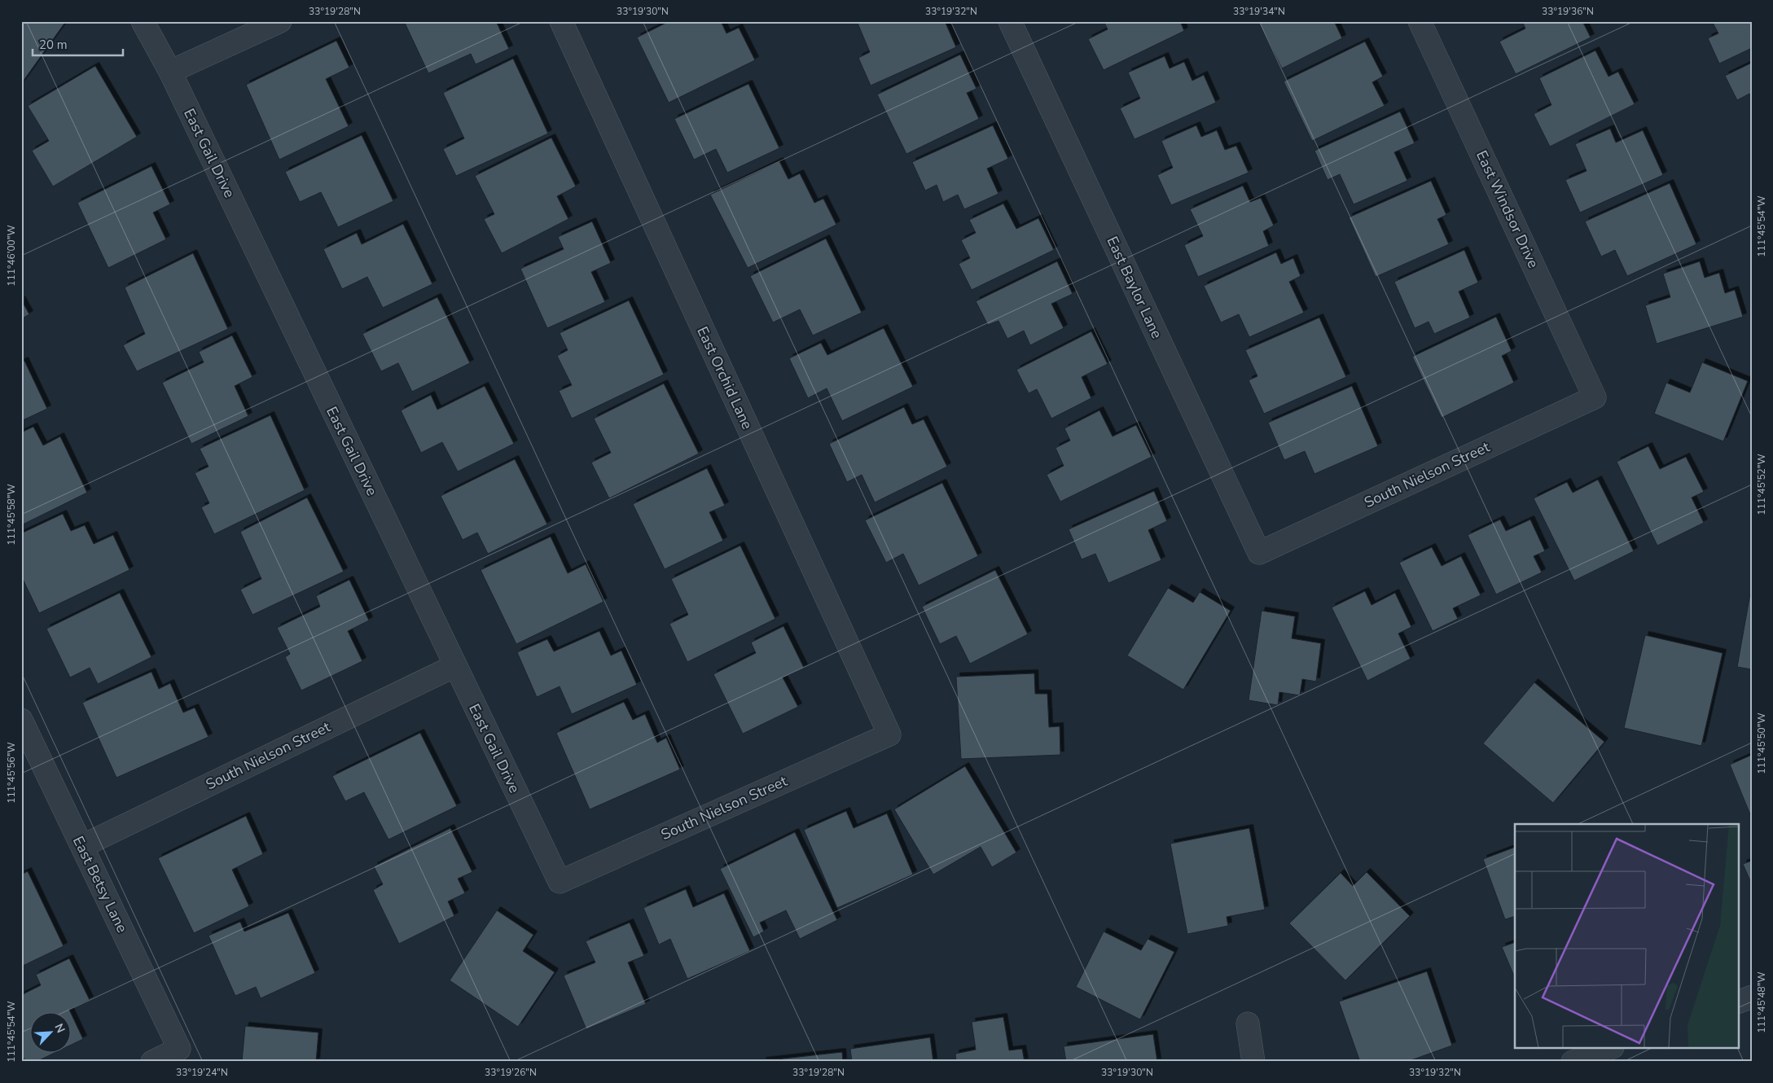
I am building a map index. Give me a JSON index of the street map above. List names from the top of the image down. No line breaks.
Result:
{"streets":{"street":["East Gail Drive","East Windsor Drive","East Baylor Lane","East Orchid Lane","South Nielson Street","East Betsy Lane"]},"crossings":[["East Gail Drive","South Nielson Street"],["East Windsor Drive","South Nielson Street"],["East Baylor Lane","South Nielson Street"],["East Orchid Lane","South Nielson Street"],["South Nielson Street","East Betsy Lane"]],"scale_bar":"20 m","north":"top right","coordinates":["33°19'28\"N","33°19'30\"N","33°19'32\"N","33°19'34\"N","33°19'36\"N","111°45'54\"W","111°46'00\"W","111°45'52\"W","111°45'58\"W","111°45'50\"W","111°45'56\"W","111°45'48\"W","33°19'24\"N","33°19'26\"N"]}
